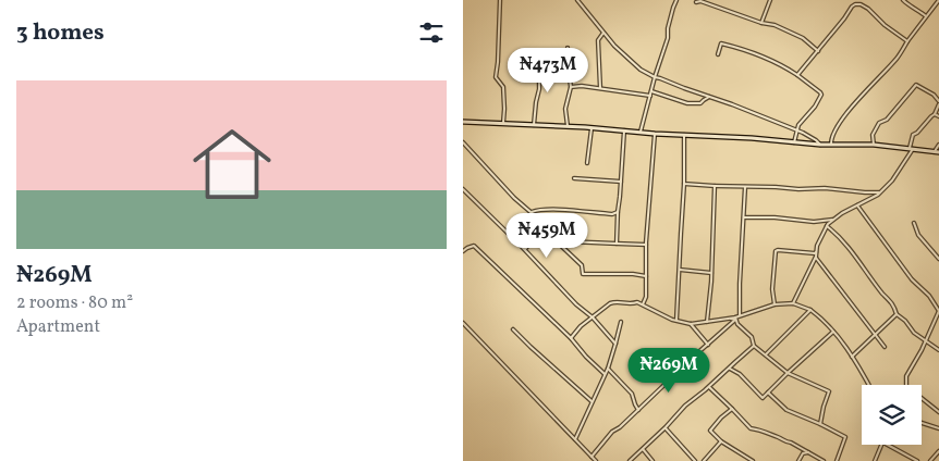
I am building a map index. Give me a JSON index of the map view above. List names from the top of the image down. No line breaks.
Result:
{"page":{"heading":"3 homes","price":["₦473M","₦459M","₦269M"],"list":[{"name":"₦269M","note":"2 rooms · 80 m² · Apartment"}]}}
